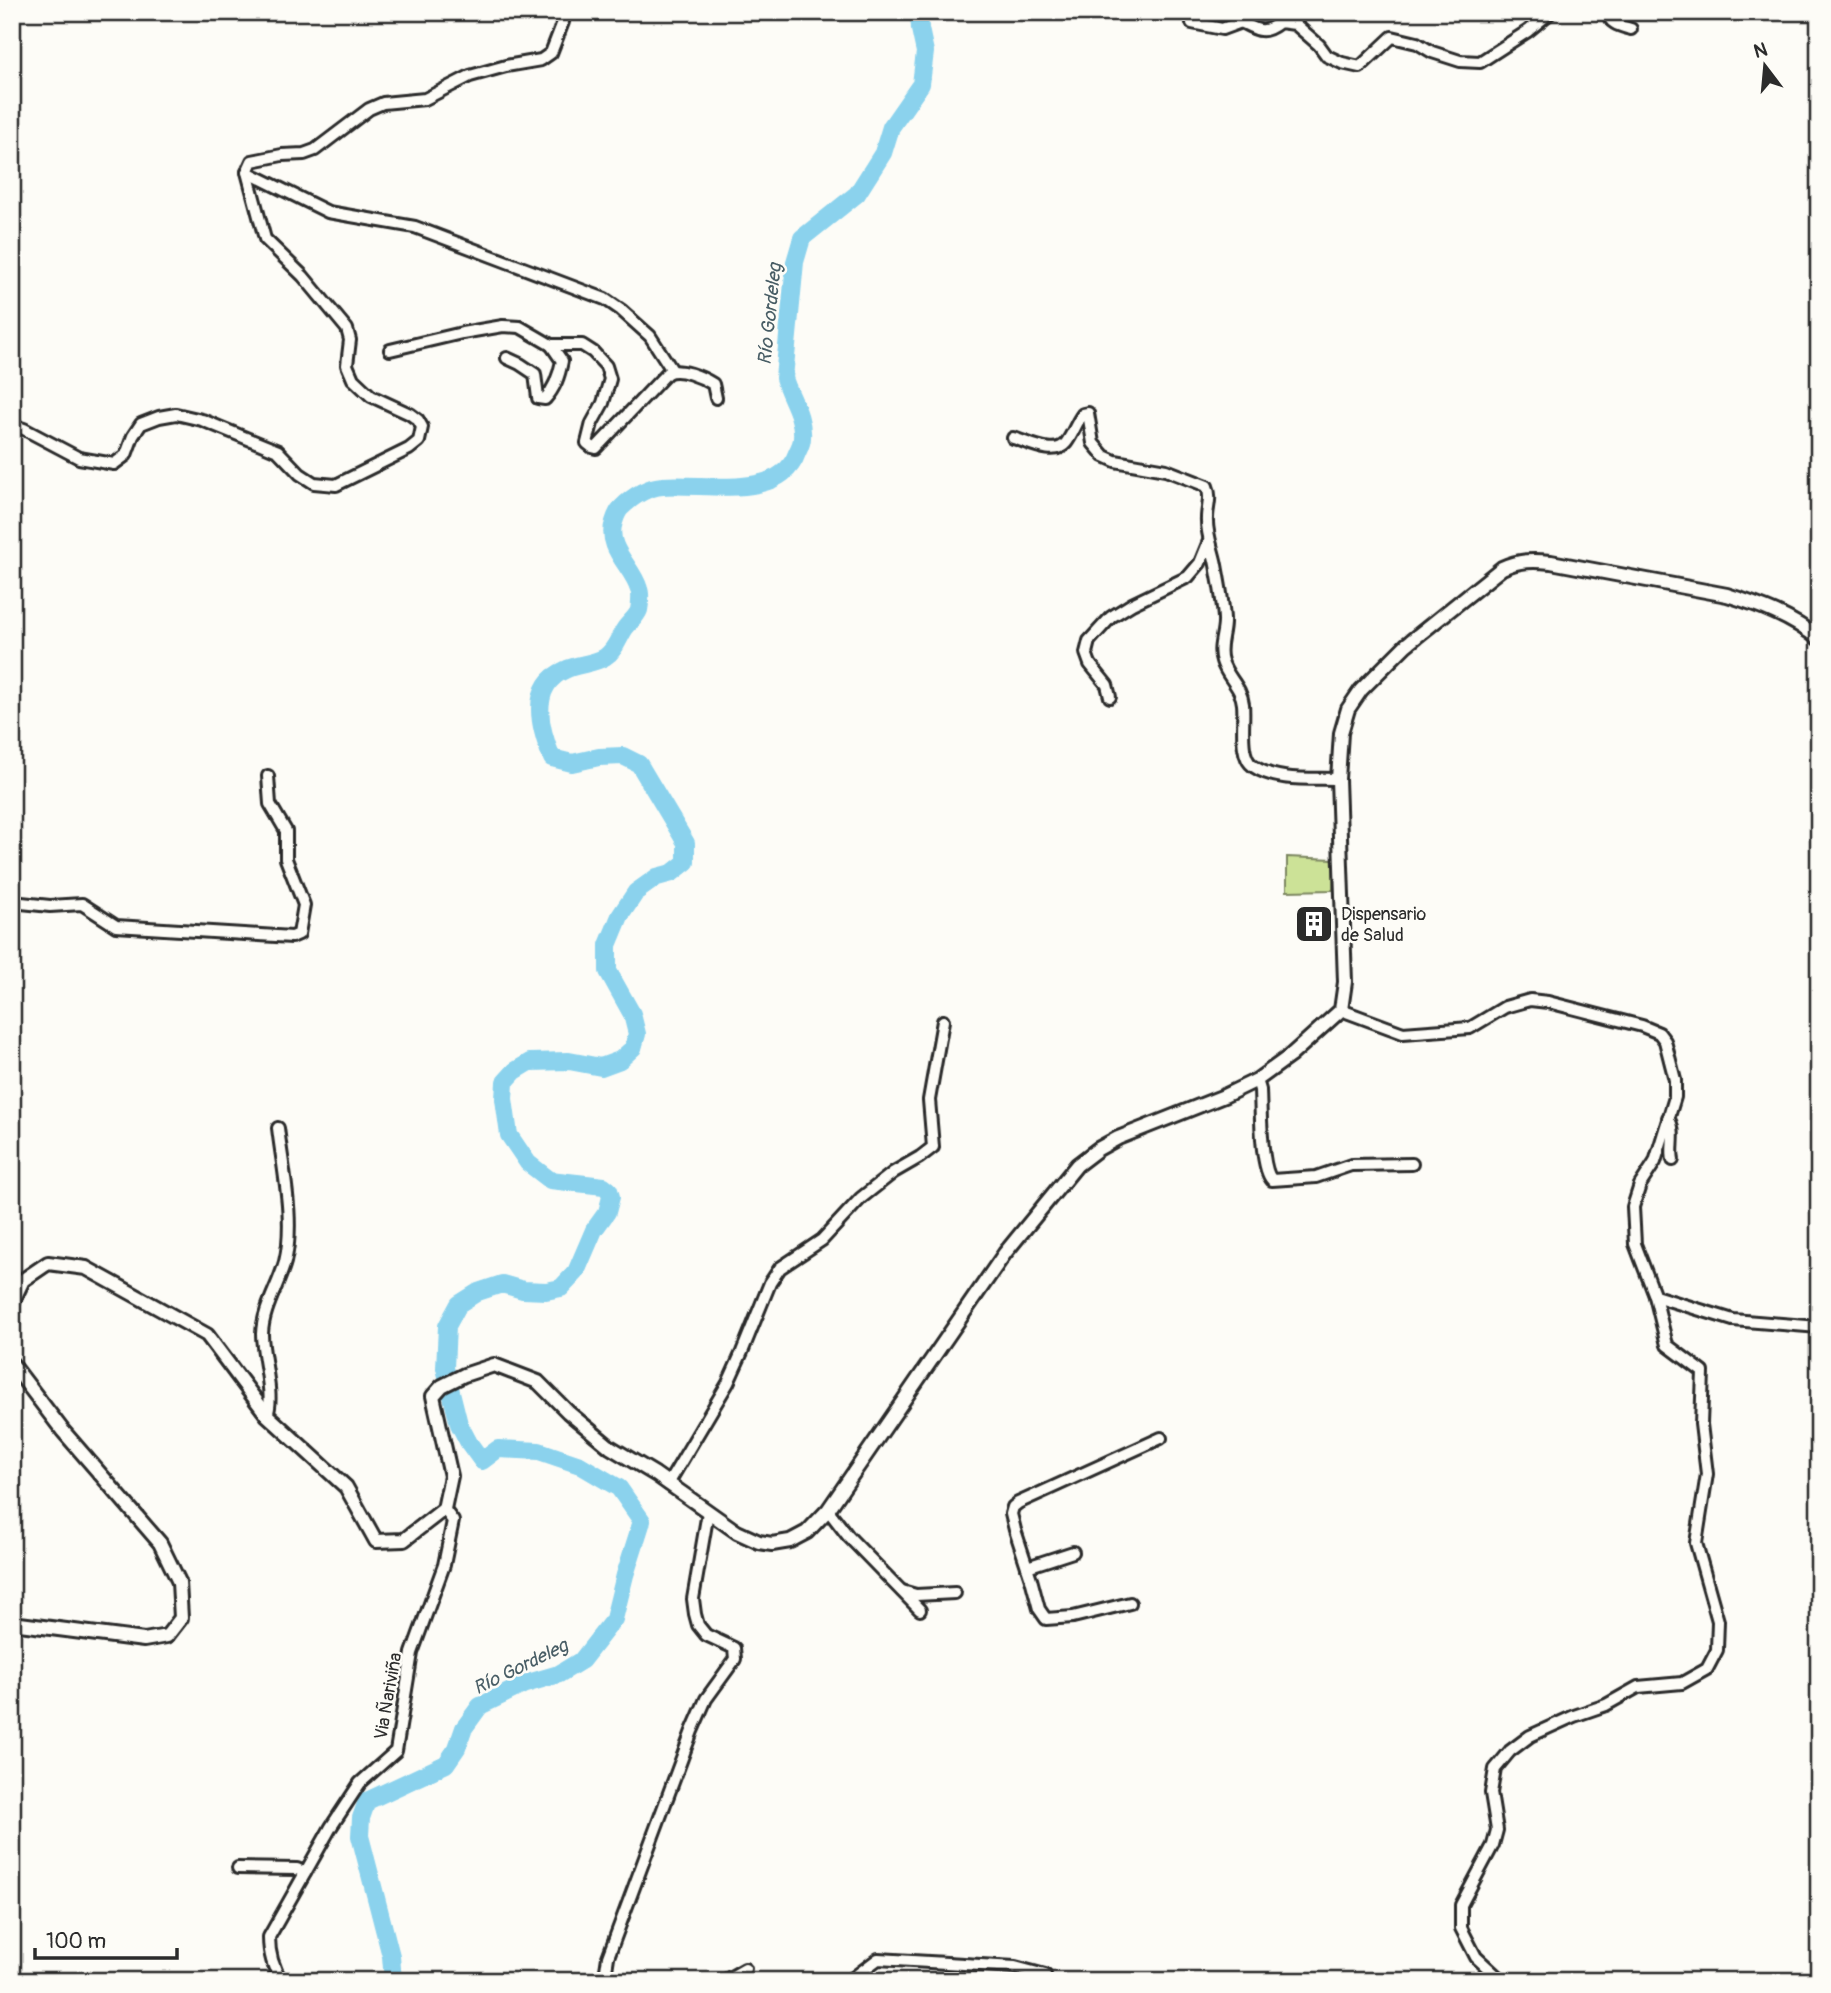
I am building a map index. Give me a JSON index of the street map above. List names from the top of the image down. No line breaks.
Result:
{"streets":{"street":["Via Ñariviña"]},"water":["Río Gordeleg"],"places":{"building":["Dispensario de Salud"]},"scale_bar":"100 m","north":"top"}
